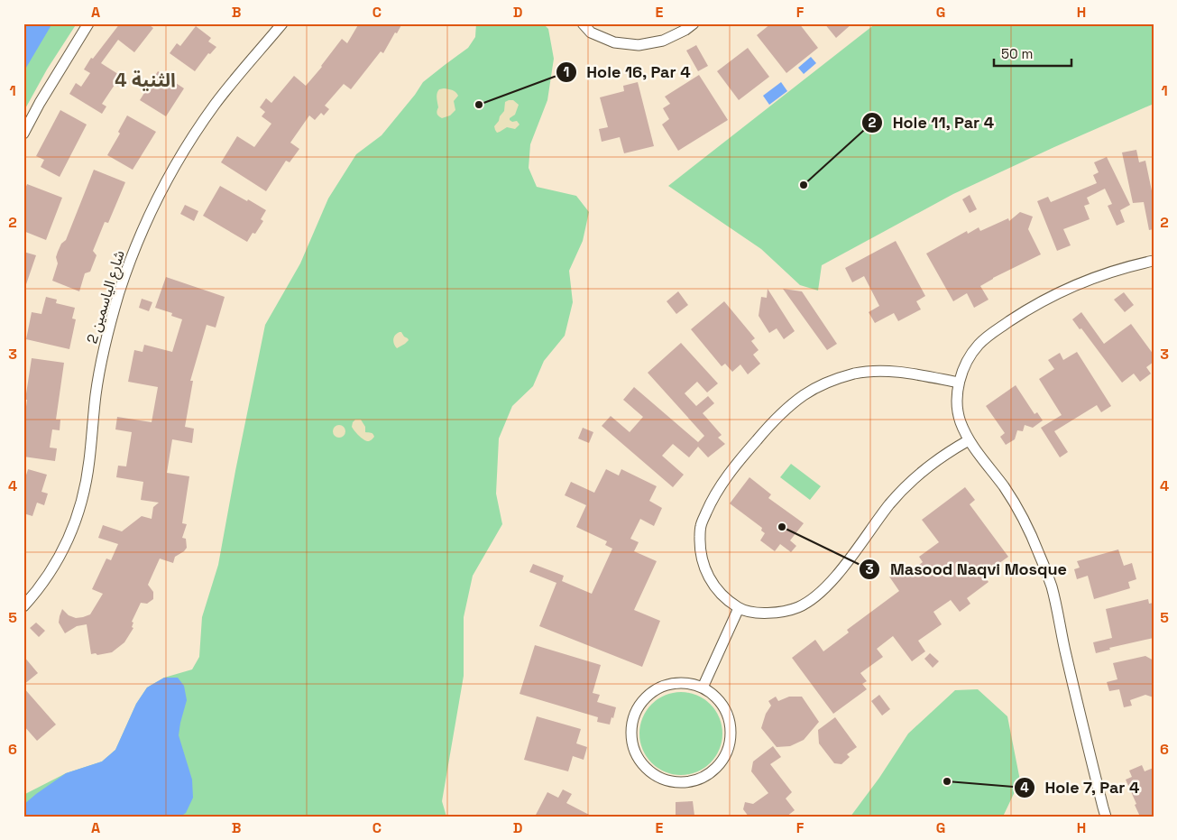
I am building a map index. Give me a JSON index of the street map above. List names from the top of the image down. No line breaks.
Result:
{"streets":{"street":["شارع الياسمين 2"]},"districts":["الثنية 4"],"places":["Hole 16, Par 4","Hole 11, Par 4","Masood Naqvi Mosque","Hole 7, Par 4"],"scale_bar":"50 m","grid":{"columns":["A","B","C","D","E","F","G","H"],"rows":["1","2","3","4","5","6"]}}
